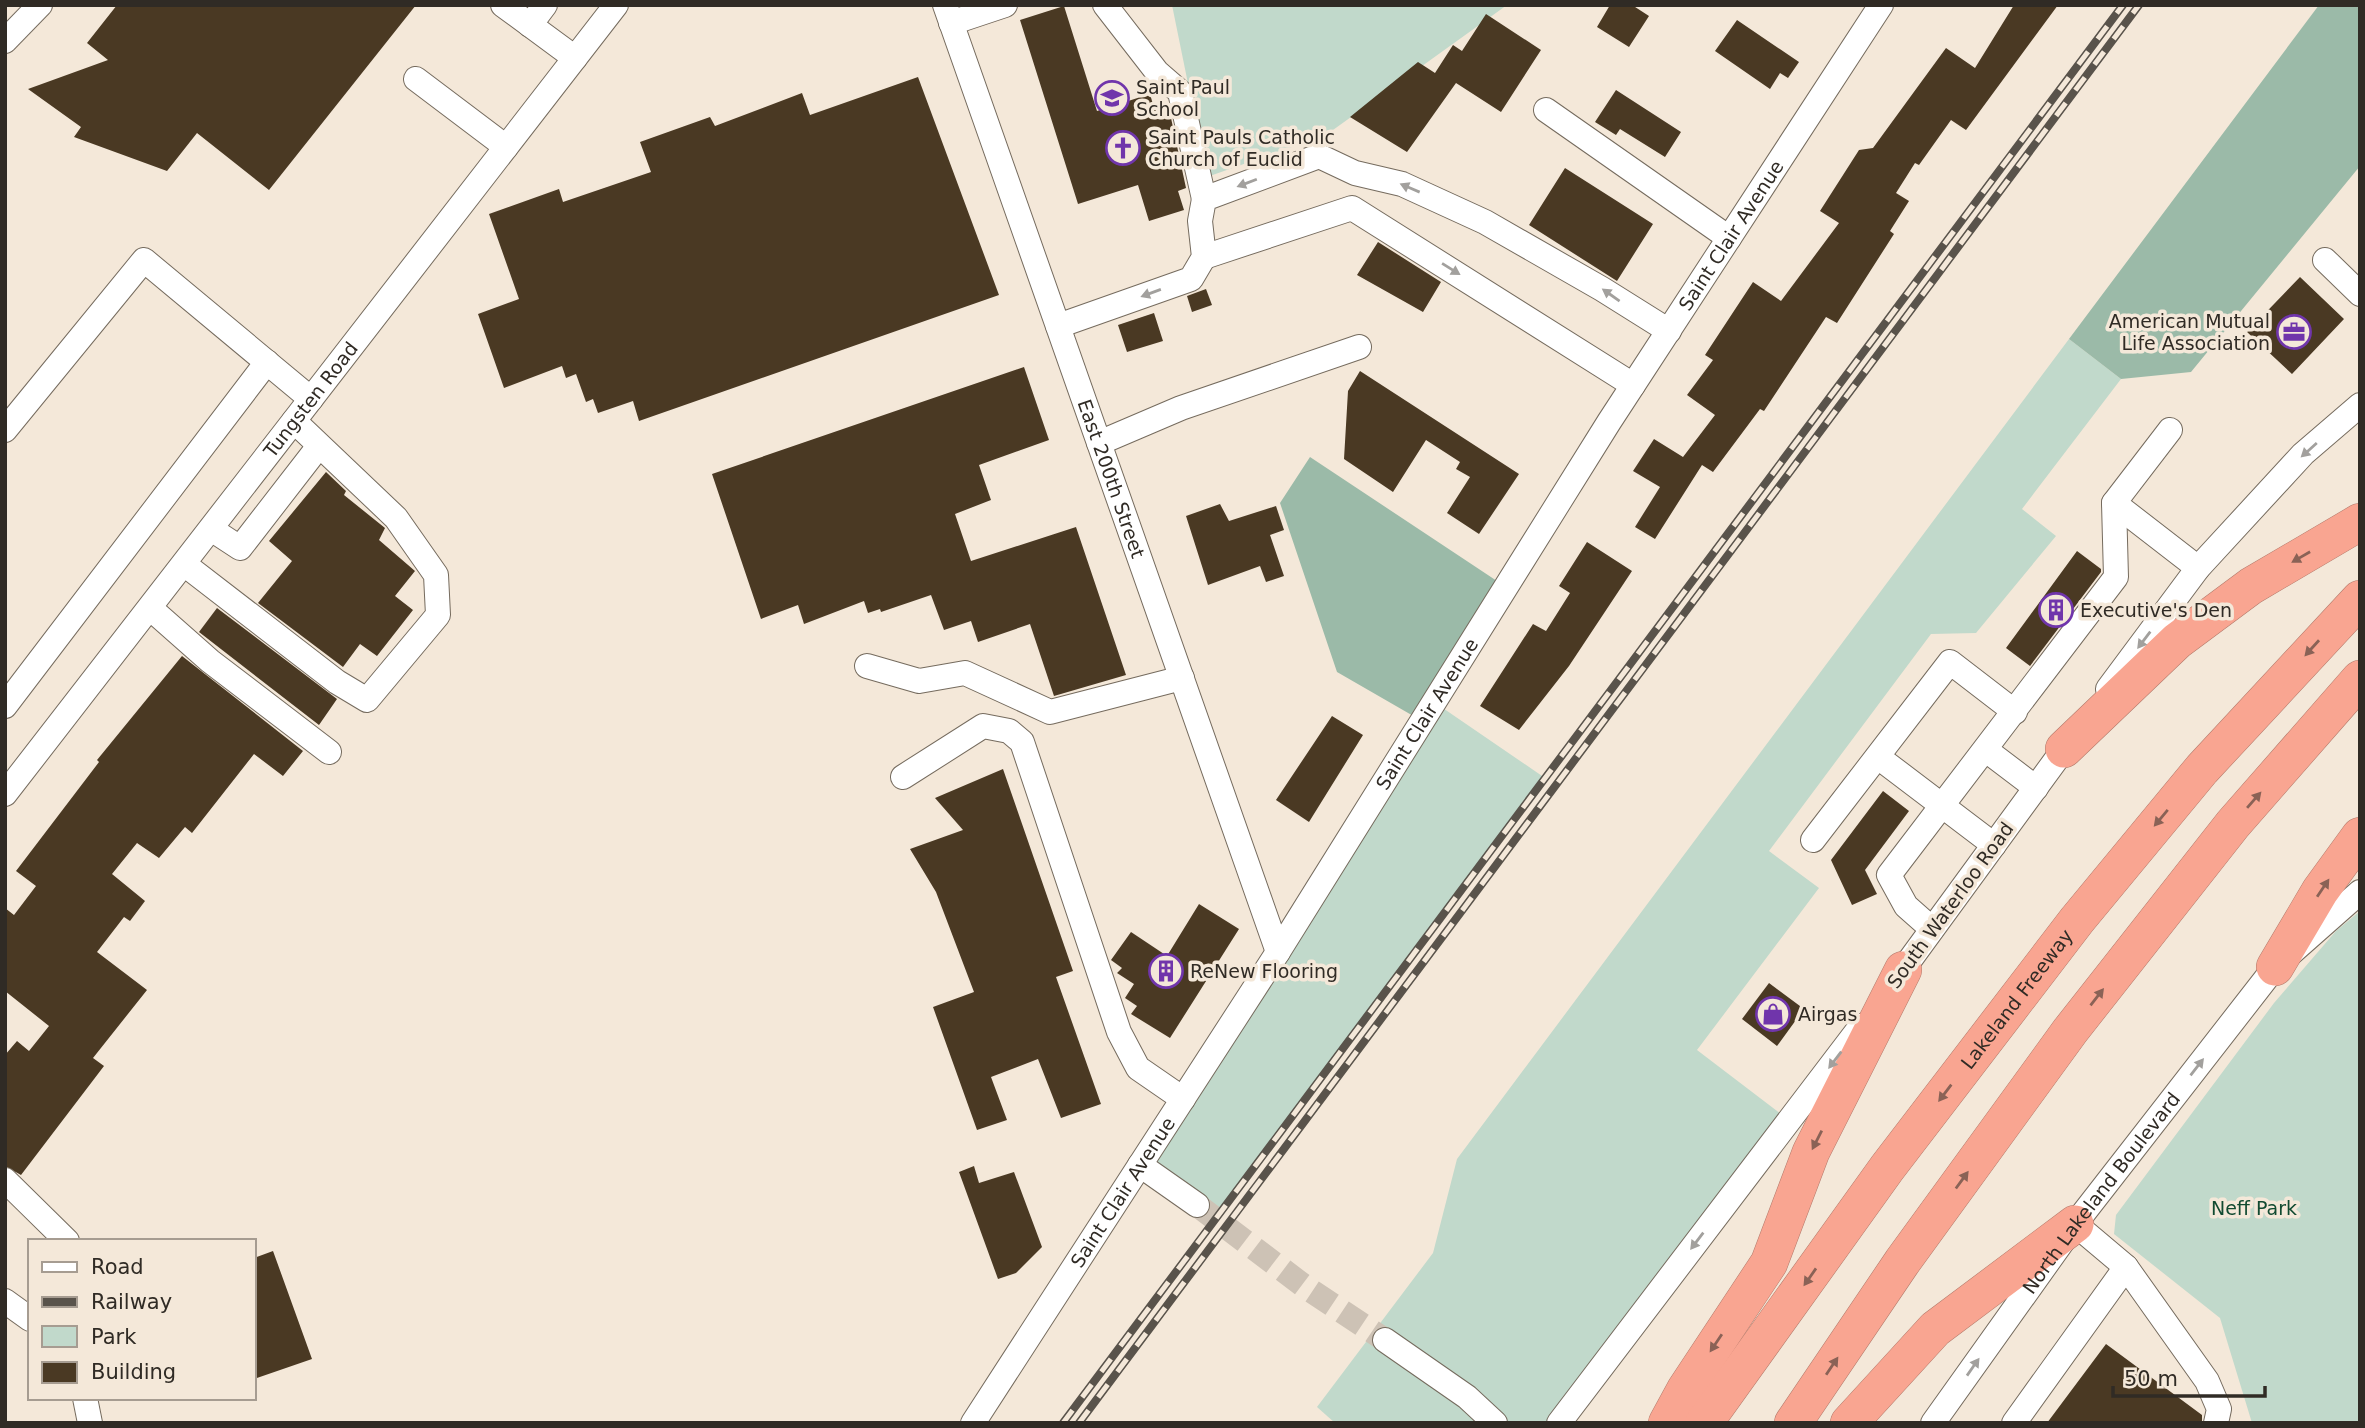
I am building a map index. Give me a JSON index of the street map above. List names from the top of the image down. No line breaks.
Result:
{"streets":{"highway":["Lakeland Freeway"],"street":["Saint Clair Avenue","Tungsten Road","East 200th Street","South Waterloo Road","North Lakeland Boulevard"]},"crossings":[["Saint Clair Avenue","East 200th Street"]],"parks":["Neff Park"],"places":{"school or university":["Saint Paul School"],"church":["Saint Pauls Catholic Church of Euclid"],"office":["American Mutual Life Association"],"building":["Executive's Den","ReNew Flooring"],"shop":["Airgas"]},"legend":["Road","Railway","Park","Building"],"scale_bar":"50 m"}
